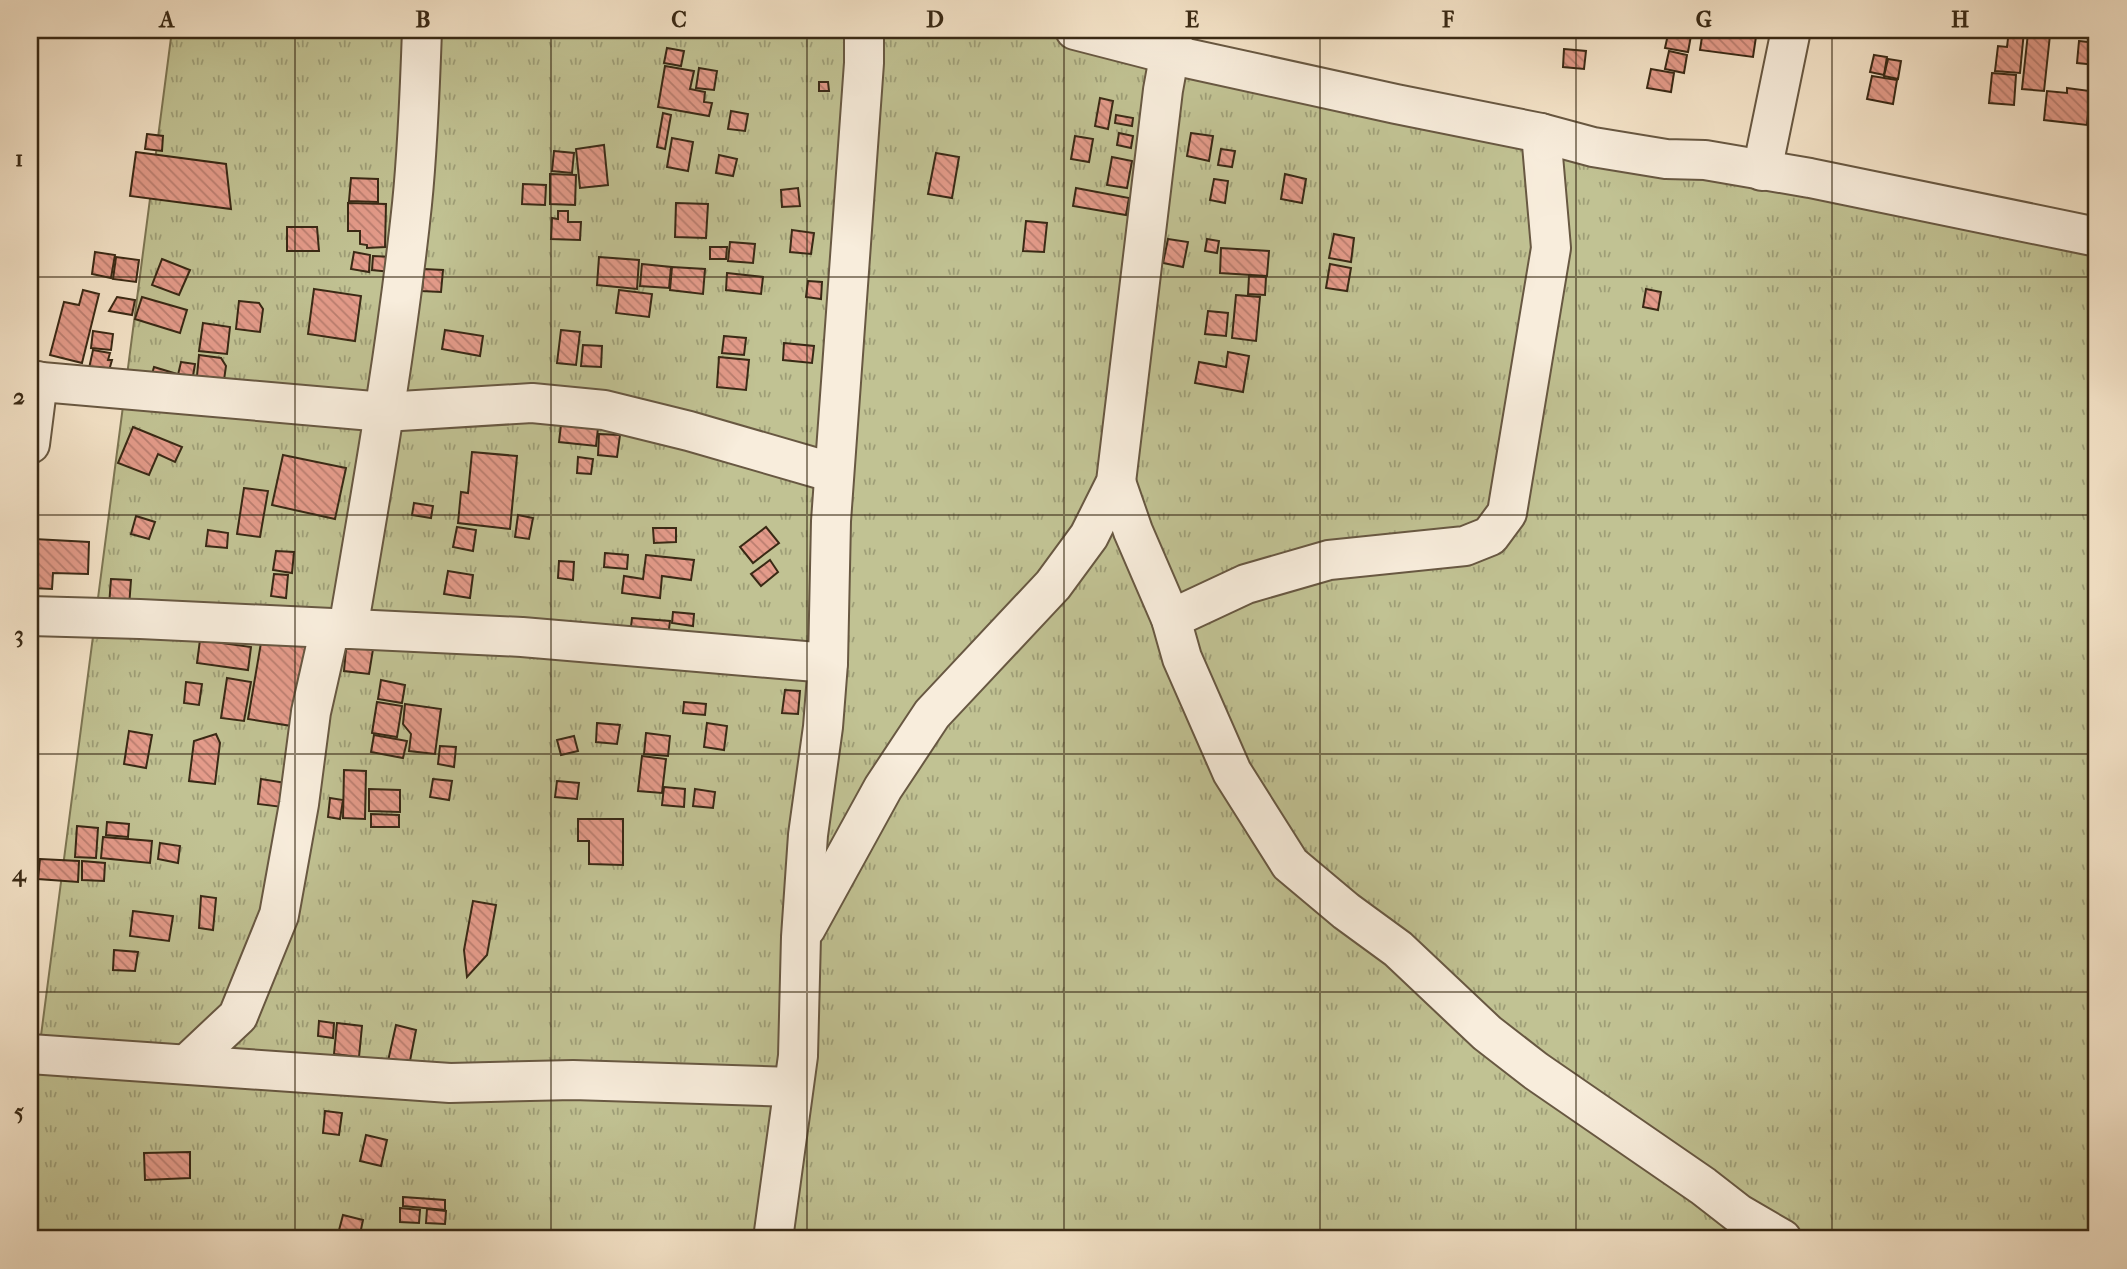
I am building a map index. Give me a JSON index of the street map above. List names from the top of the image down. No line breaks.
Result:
{"grid":{"columns":["A","B","C","D","E","F","G","H"],"rows":["1","2","3","4","5"]}}
